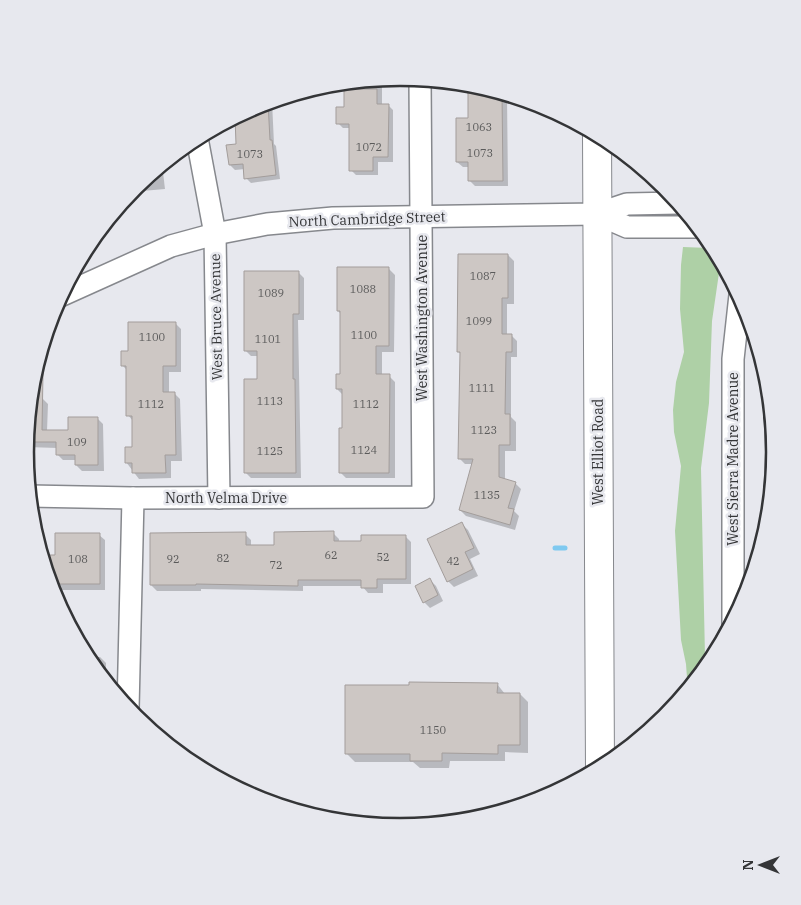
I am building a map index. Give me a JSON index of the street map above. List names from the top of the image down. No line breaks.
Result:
{"streets":{"main road":["West Elliot Road"],"street":["North Cambridge Street","West Bruce Avenue","West Washington Avenue","West Sierra Madre Avenue","North Velma Drive"]},"crossings":[["North Cambridge Street","West Bruce Avenue"],["North Cambridge Street","West Washington Avenue"],["North Cambridge Street","West Elliot Road"],["West Bruce Avenue","North Velma Drive"],["West Washington Avenue","North Velma Drive"]],"house_numbers":["1063","1072","1073","1073","1087","1088","1089","1099","1100","1100","1101","1111","1113","1112","1112","1123","109","1124","1125","1135","62","52","82","108","92","42","72","1150"],"north":"left"}
